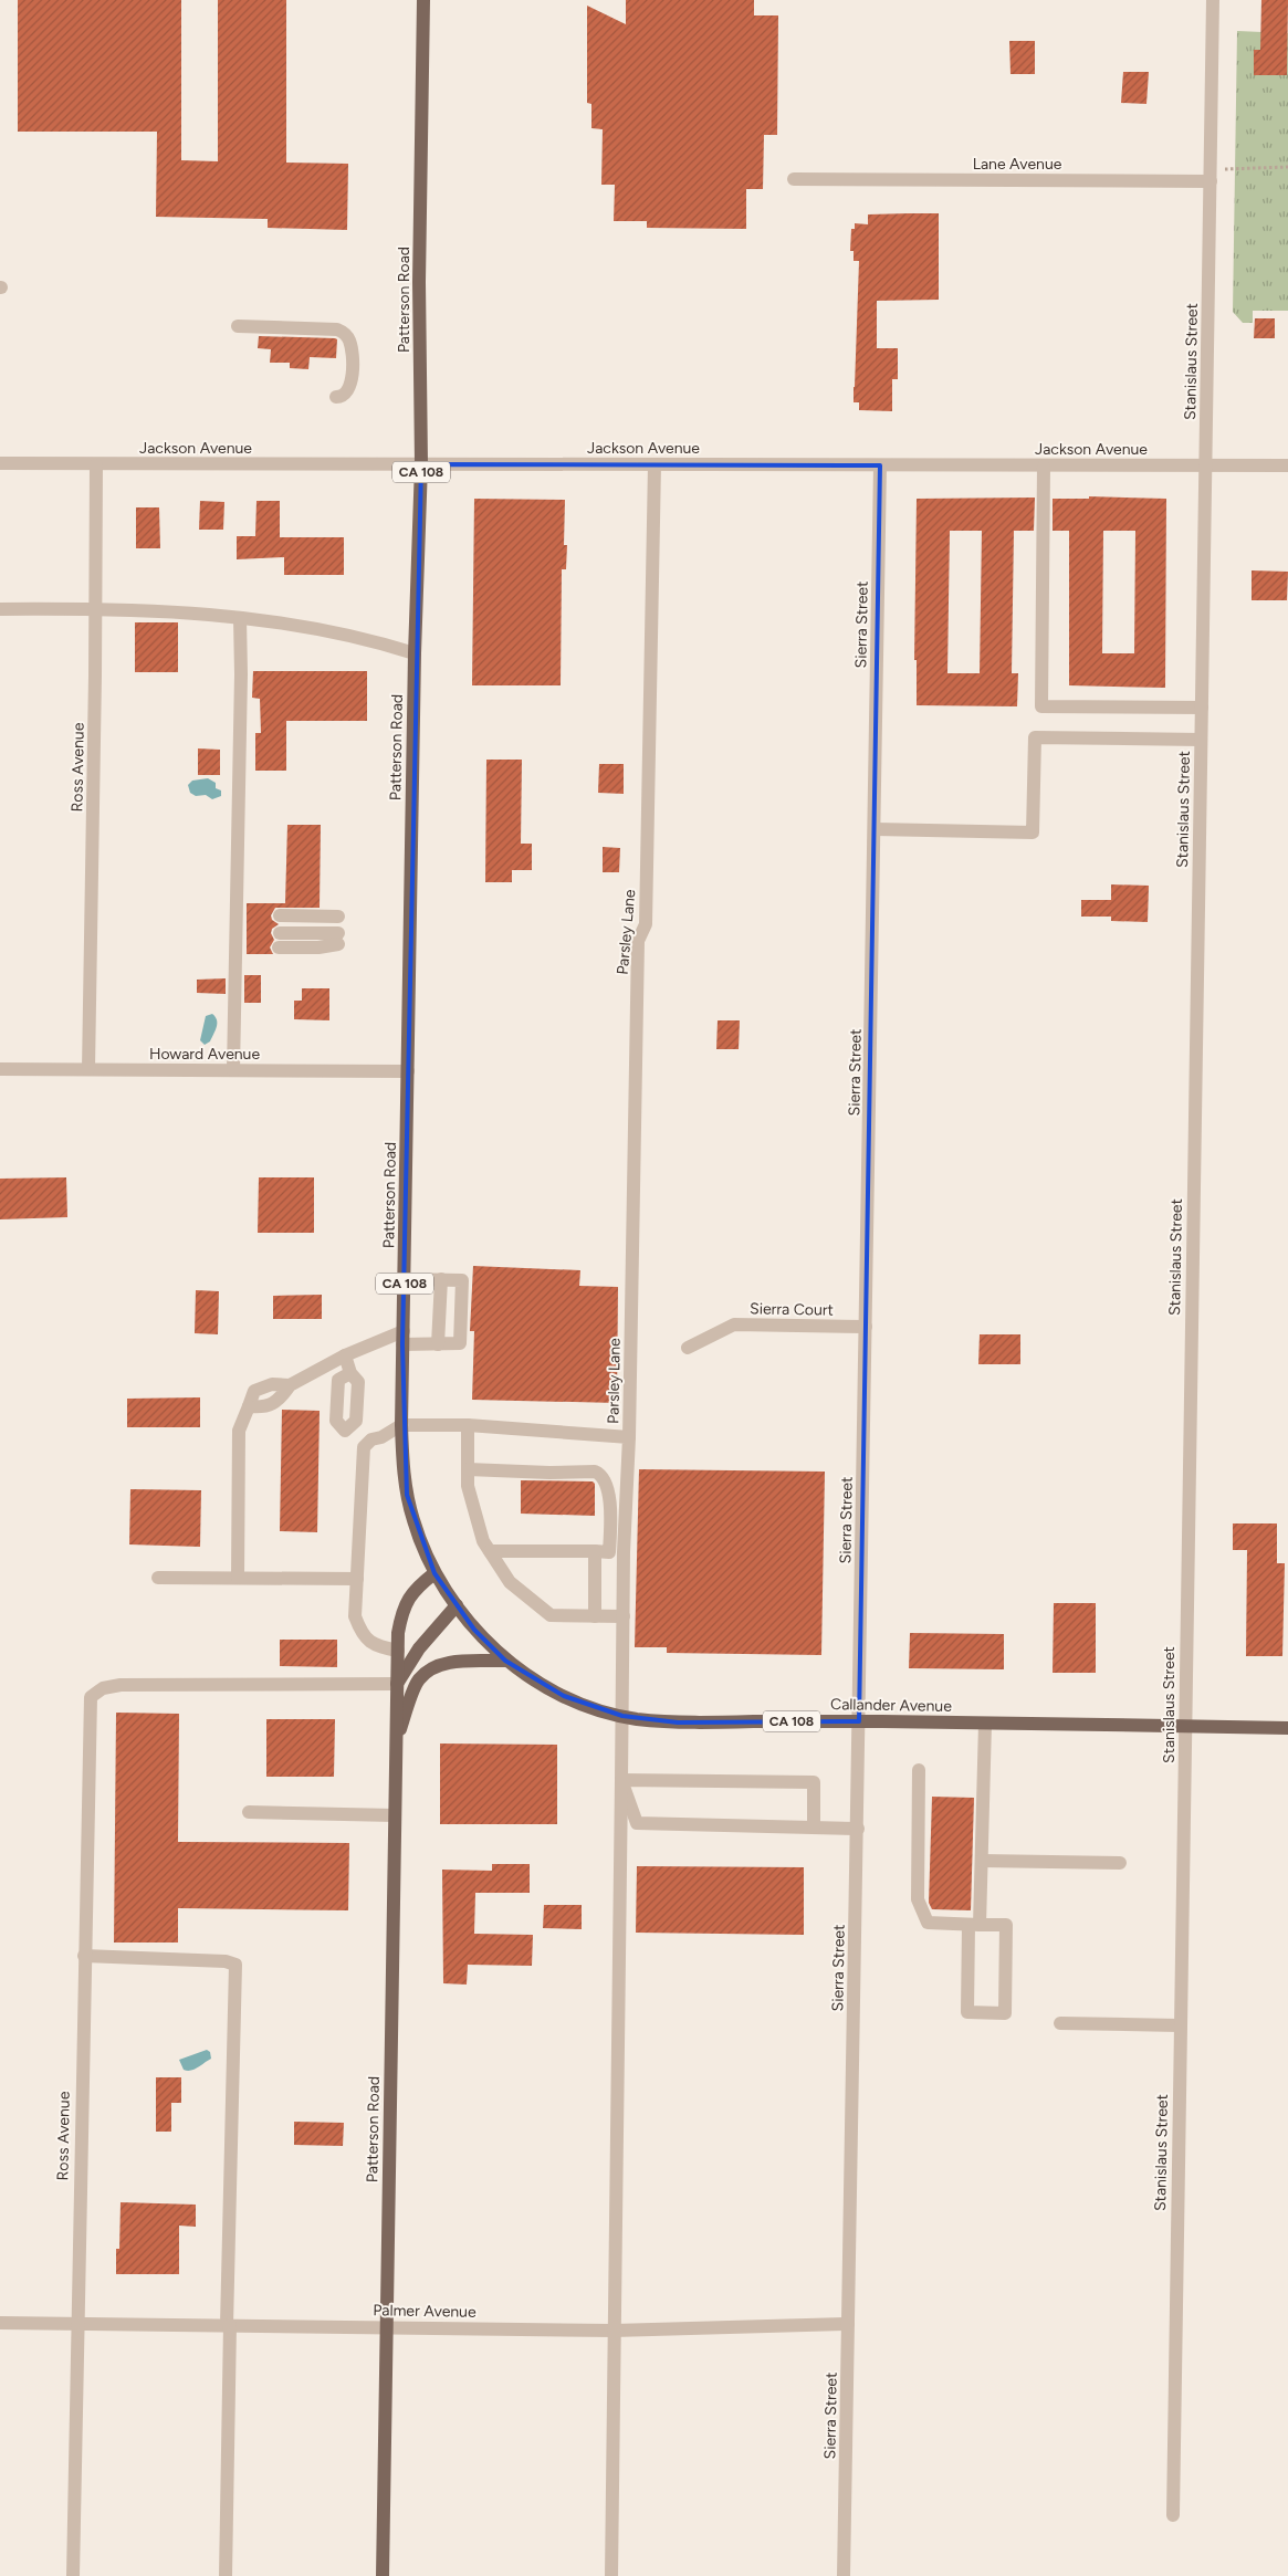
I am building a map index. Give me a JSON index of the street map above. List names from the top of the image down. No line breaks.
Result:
{"streets":{"main road":["Patterson Road","CA 108","Callander Avenue"],"street":["Lane Avenue","Stanislaus Street","Jackson Avenue","Sierra Street","Ross Avenue","Parsley Lane","Howard Avenue","Sierra Court","Palmer Avenue"]},"crossings":[["Lane Avenue","Stanislaus Street"],["Patterson Road","Jackson Avenue"],["Patterson Road","Ross Avenue"],["Patterson Road","Howard Avenue"],["Patterson Road","Callander Avenue"],["Patterson Road","Palmer Avenue"],["Stanislaus Street","Jackson Avenue"],["Stanislaus Street","Callander Avenue"],["Jackson Avenue","Sierra Street"],["Jackson Avenue","Ross Avenue"],["Jackson Avenue","Parsley Lane"],["Sierra Street","Sierra Court"],["Sierra Street","Callander Avenue"],["Sierra Street","Palmer Avenue"],["Ross Avenue","Howard Avenue"],["Ross Avenue","Palmer Avenue"],["Parsley Lane","Callander Avenue"],["Parsley Lane","Palmer Avenue"]]}
